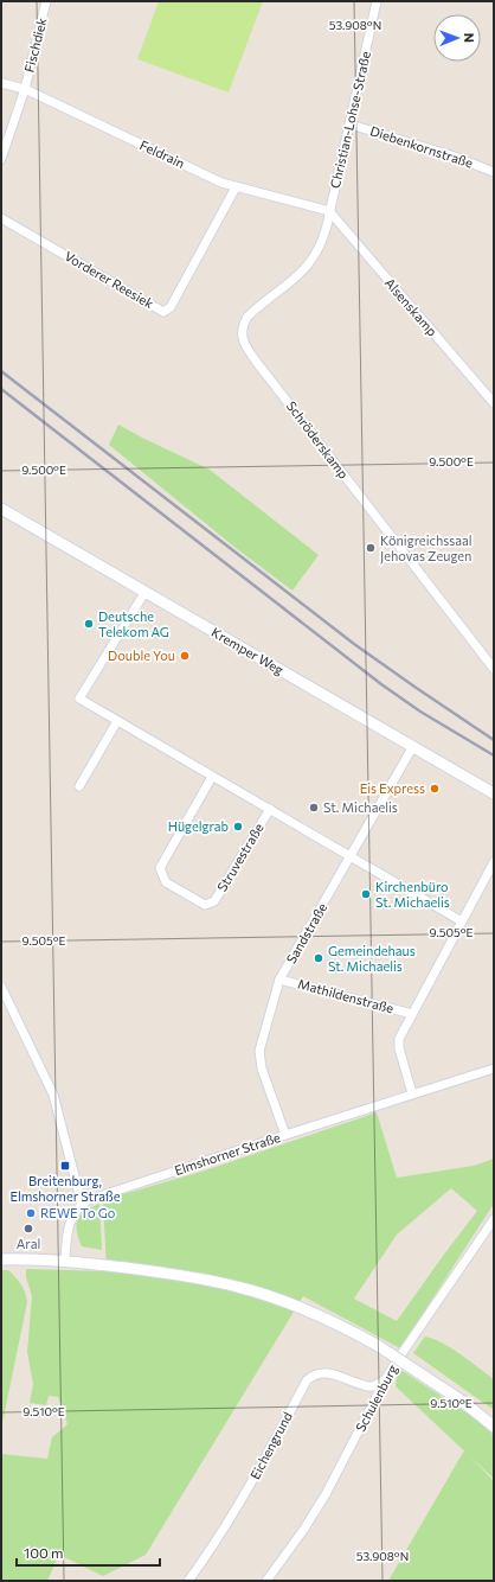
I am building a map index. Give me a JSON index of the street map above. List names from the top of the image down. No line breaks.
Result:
{"streets":{"street":["Fischdiek","Christian-Lohse-Straße","Diebenkornstraße","Feldrain","Vorderer Reesiek","Alsenskamp","Schröderskamp","Kremper Weg","Struvestraße","Sandstraße","Mathildenstraße","Elmshorner Straße","Schulenburg","Eichengrund"]},"crossings":[["Fischdiek","Feldrain"],["Christian-Lohse-Straße","Diebenkornstraße"],["Christian-Lohse-Straße","Feldrain"],["Christian-Lohse-Straße","Alsenskamp"],["Christian-Lohse-Straße","Schröderskamp"],["Feldrain","Vorderer Reesiek"],["Feldrain","Alsenskamp"],["Feldrain","Schröderskamp"],["Alsenskamp","Schröderskamp"],["Kremper Weg","Struvestraße"],["Kremper Weg","Sandstraße"],["Struvestraße","Sandstraße"],["Sandstraße","Mathildenstraße"],["Sandstraße","Elmshorner Straße"],["Schulenburg","Eichengrund"]],"places":{"other":["Königreichssaal Jehovas Zeugen","Deutsche Telekom AG","Double You","Eis Express","St. Michaelis","Hügelgrab","Kirchenbüro St. Michaelis","Gemeindehaus St. Michaelis","REWE To Go","Aral"],"transit":["Breitenburg, Elmshorner Straße"]},"scale_bar":"100 m","north":"right","coordinates":["53.908°N","9.500°E","9.505°E","9.510°E"]}
